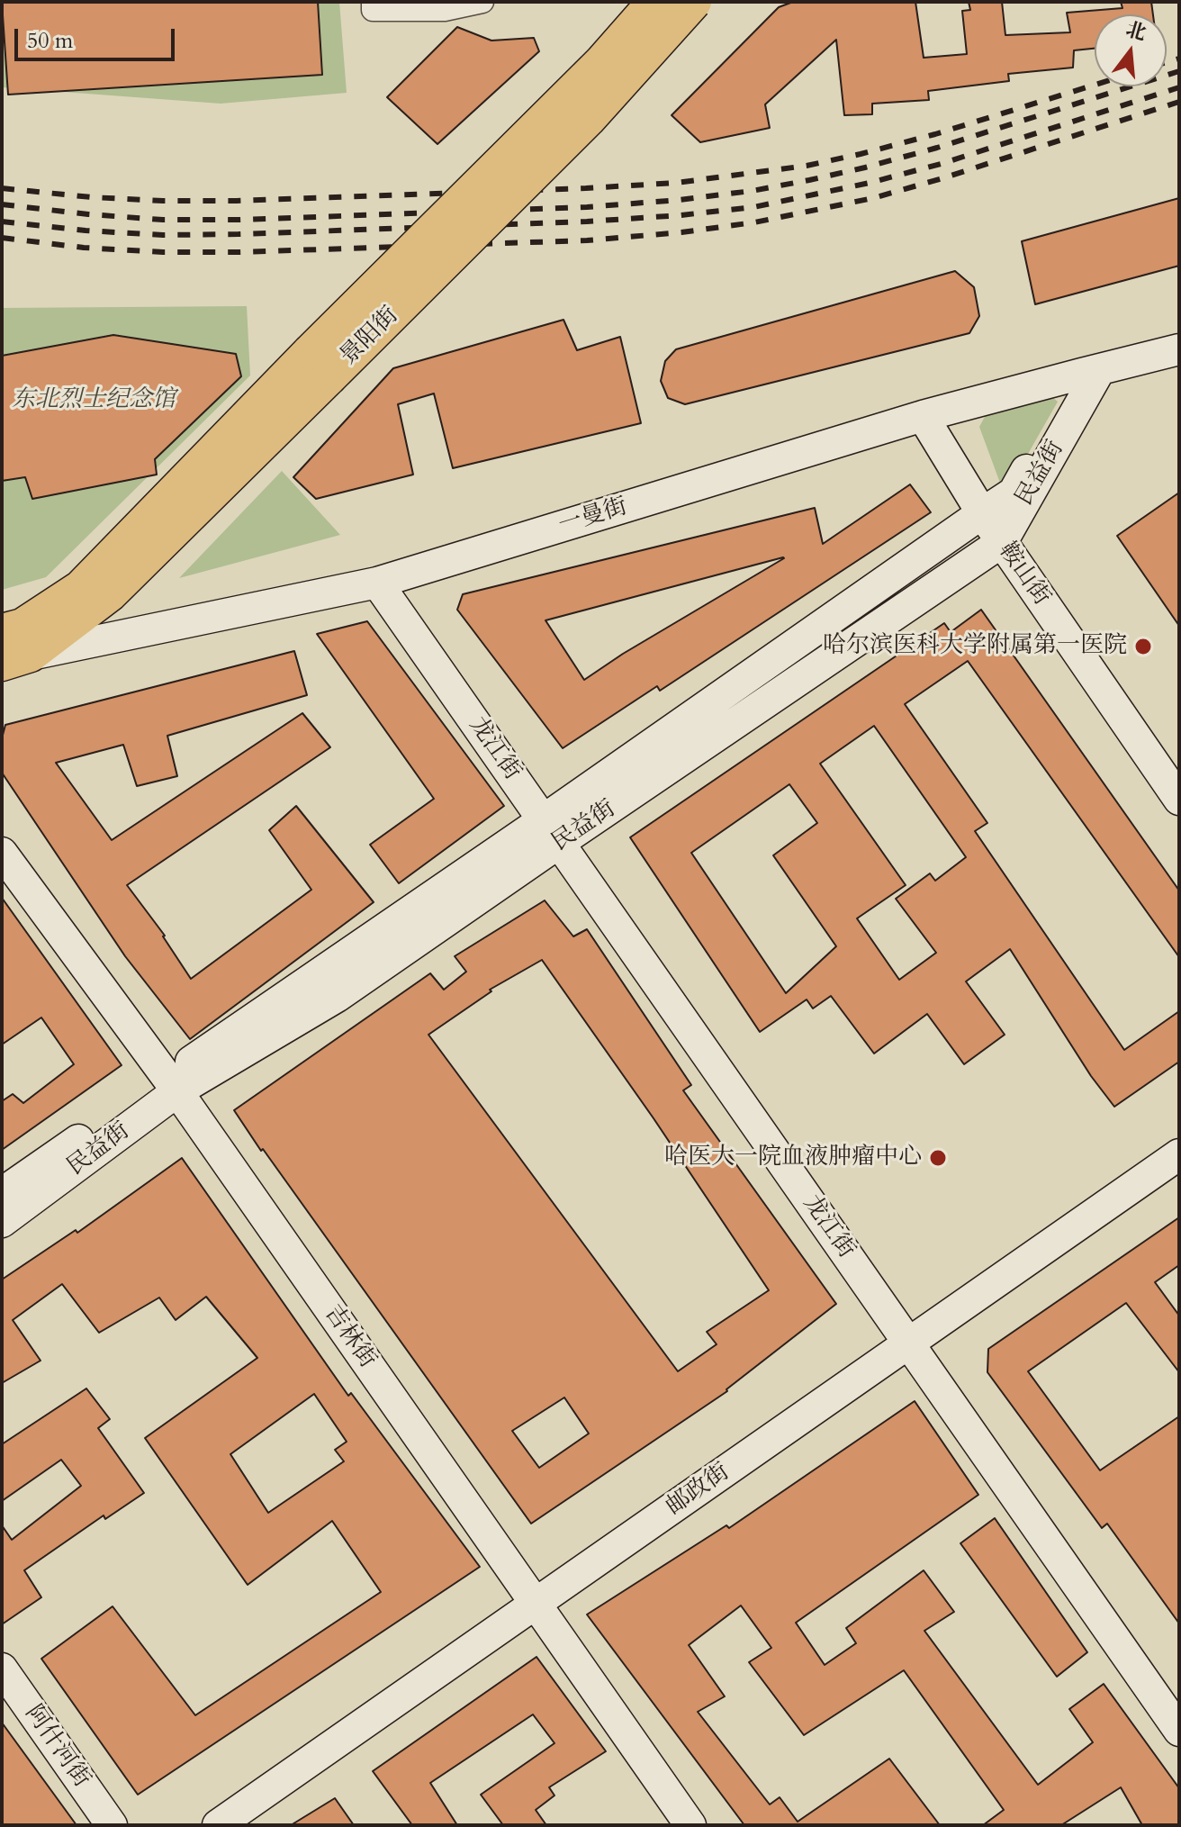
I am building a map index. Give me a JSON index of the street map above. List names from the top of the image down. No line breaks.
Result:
{"streets":{"main road":["景阳街"],"street":["民益街","一曼街","鞍山街","龙江街","吉林街","邮政街","阿什河街"]},"crossings":[["景阳街","一曼街"],["民益街","一曼街"],["民益街","鞍山街"],["民益街","龙江街"],["民益街","吉林街"],["一曼街","鞍山街"],["一曼街","龙江街"],["龙江街","邮政街"],["吉林街","邮政街"]],"parks":["东北烈士纪念馆"],"places":["哈尔滨医科大学附属第一医院","哈医大一院血液肿瘤中心"],"scale_bar":"50 m","north":"top"}
